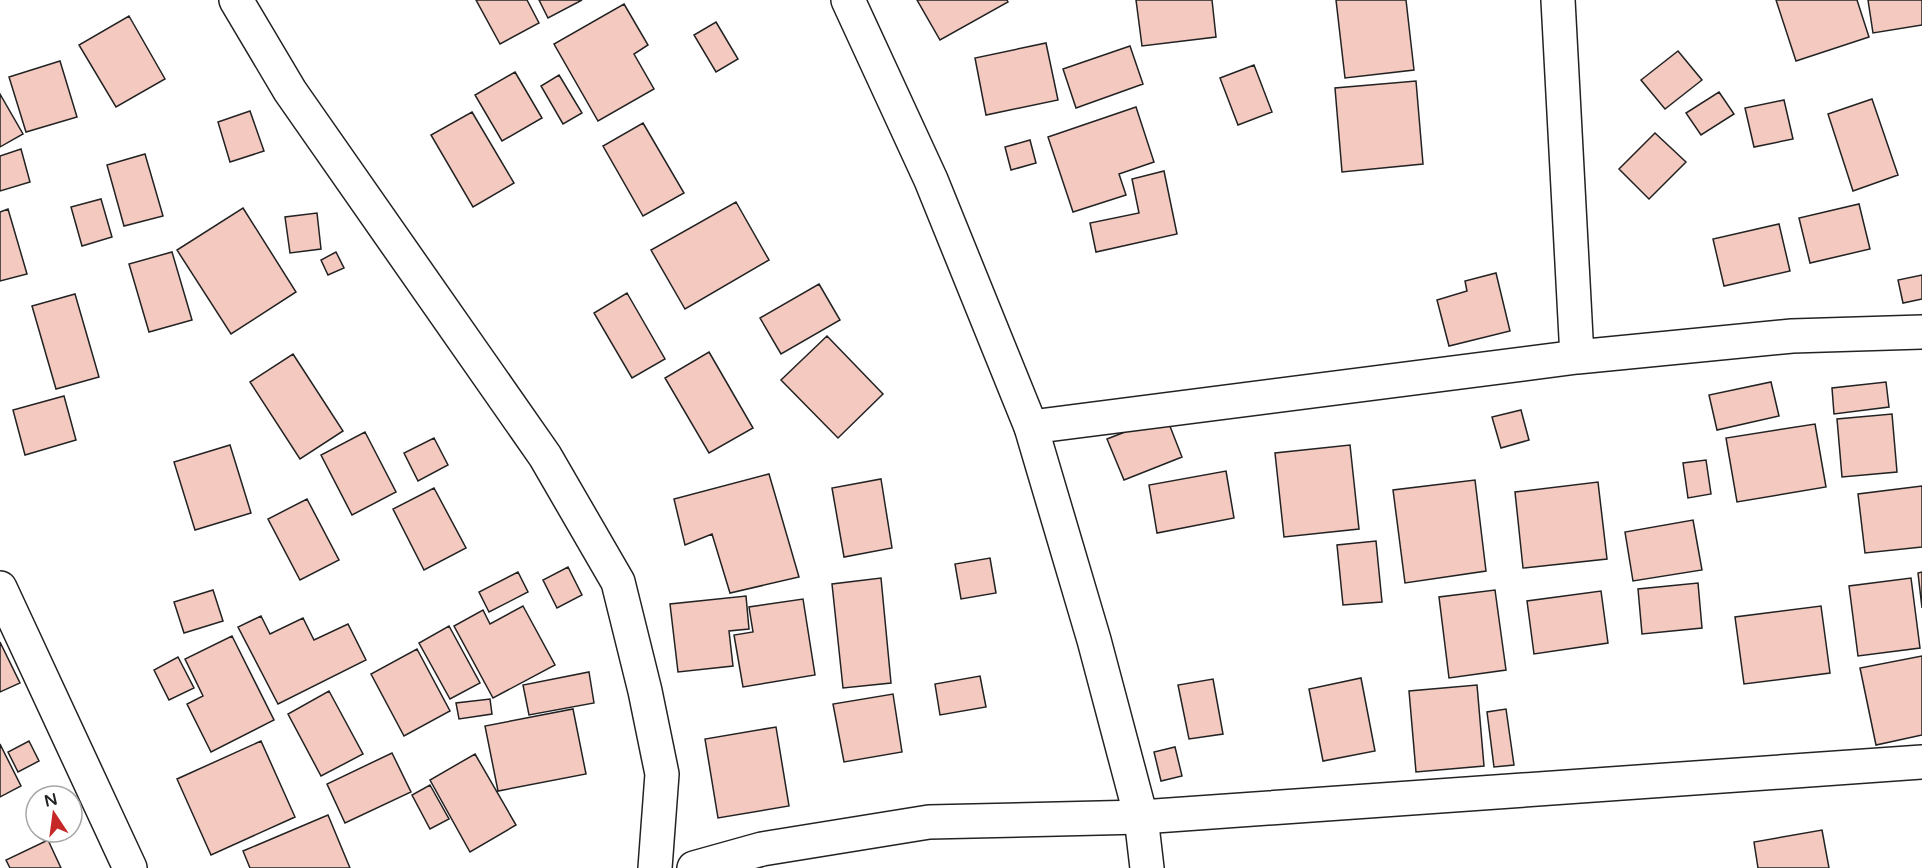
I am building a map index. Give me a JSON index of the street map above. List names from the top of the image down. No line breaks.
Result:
{"north":"top"}
